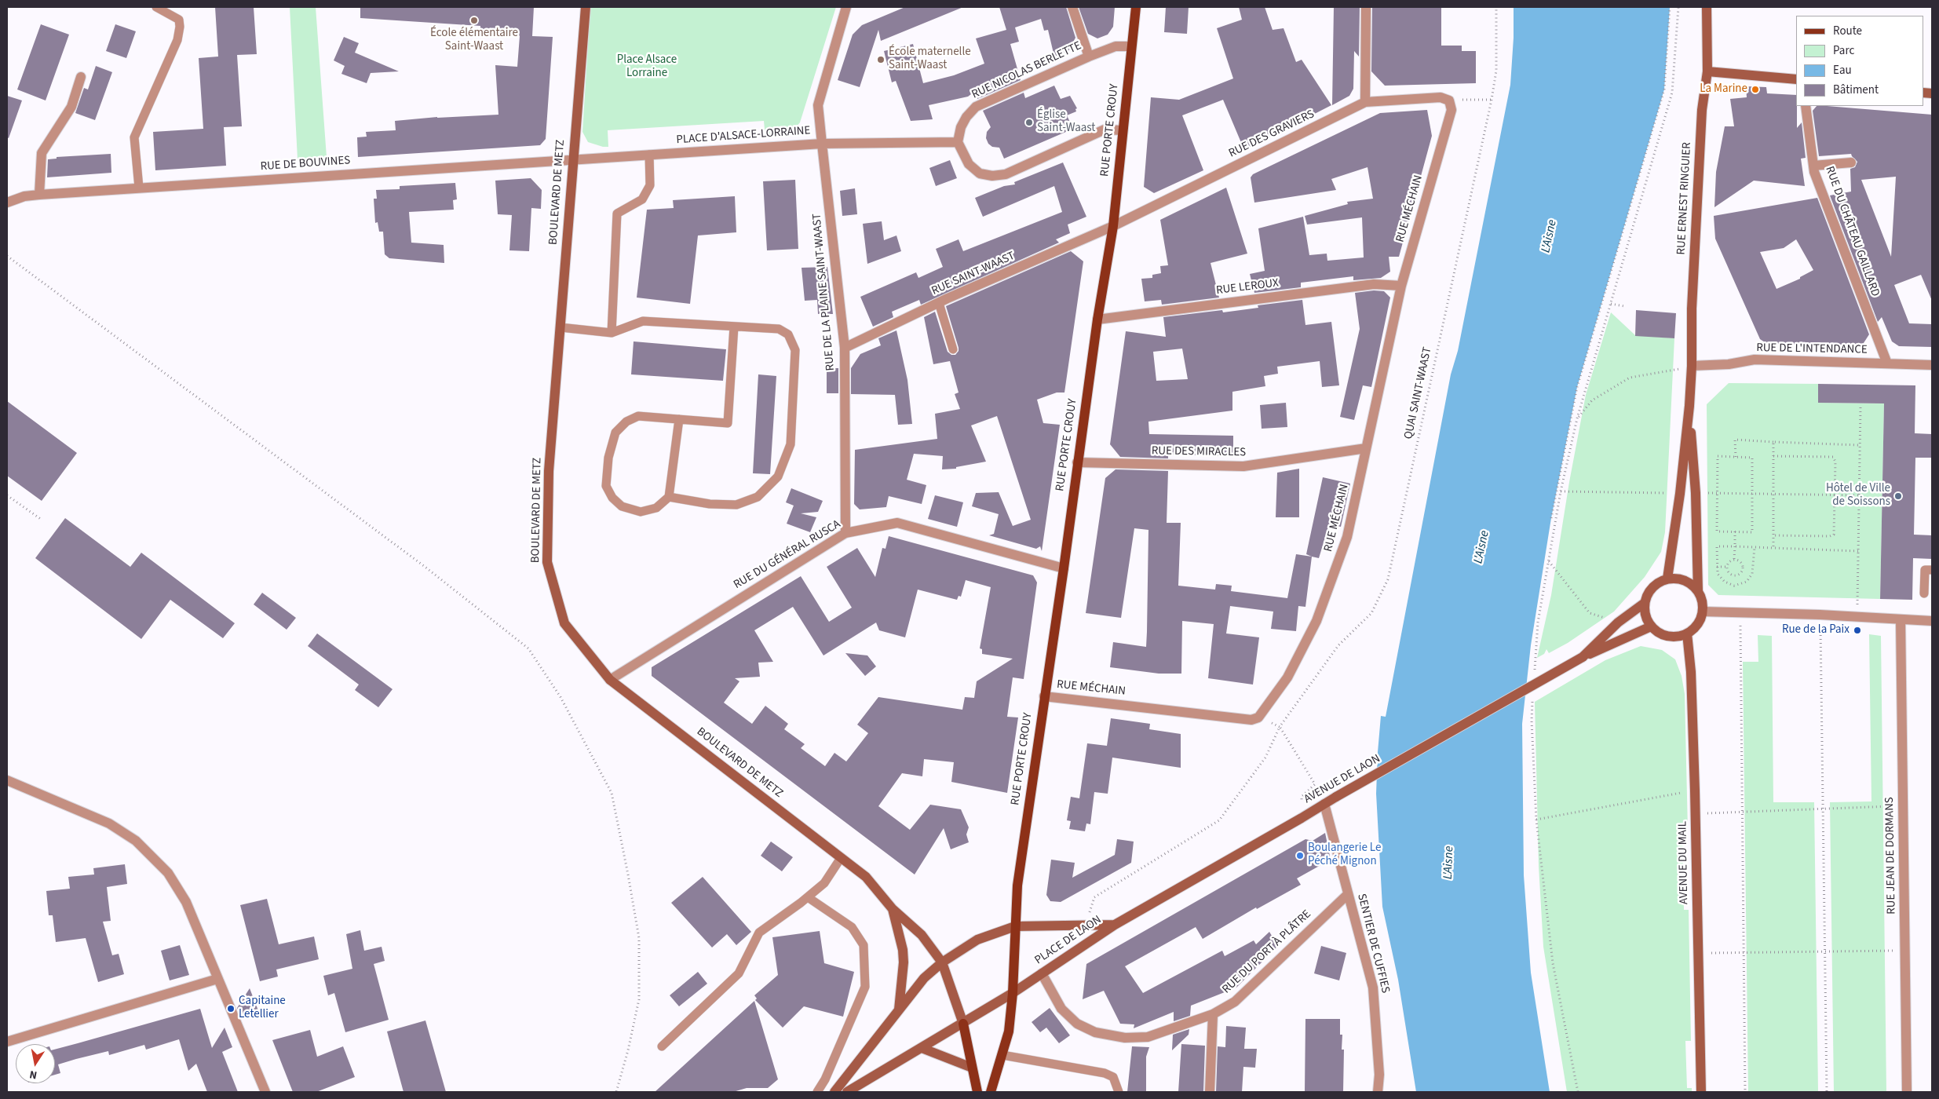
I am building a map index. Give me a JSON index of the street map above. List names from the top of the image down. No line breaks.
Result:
{"streets":{"main road":["RUE PORTE CROUY","BOULEVARD DE METZ","RUE ERNEST RINGUIER","AVENUE DE LAON","AVENUE DU MAIL","PLACE DE LAON"],"street":["RUE NICOLAS BERLETTE","RUE DES GRAVIERS","PLACE D'ALSACE-LORRAINE","RUE DE BOUVINES","RUE MÉCHAIN","RUE DU CHÂTEAU GAILLARD","RUE SAINT-WAAST","RUE LEROUX","RUE DE LA PLAINE SAINT-WAAST","RUE DE L'INTENDANCE","RUE DES MIRACLES","RUE DU GÉNÉRAL RUSCA","RUE JEAN DE DORMANS","SENTIER DE CUFFIES","RUE DU PORT À PLÂTRE"],"path":["QUAI SAINT-WAAST"]},"crossings":[["RUE NICOLAS BERLETTE","RUE PORTE CROUY"],["RUE PORTE CROUY","RUE DES GRAVIERS"],["RUE PORTE CROUY","RUE MÉCHAIN"],["RUE PORTE CROUY","RUE SAINT-WAAST"],["RUE PORTE CROUY","RUE LEROUX"],["RUE PORTE CROUY","RUE DES MIRACLES"],["RUE PORTE CROUY","RUE DU GÉNÉRAL RUSCA"],["RUE PORTE CROUY","PLACE DE LAON"],["RUE DES GRAVIERS","RUE MÉCHAIN"],["RUE DES GRAVIERS","RUE SAINT-WAAST"],["PLACE D'ALSACE-LORRAINE","RUE DE BOUVINES"],["PLACE D'ALSACE-LORRAINE","BOULEVARD DE METZ"],["PLACE D'ALSACE-LORRAINE","RUE DE LA PLAINE SAINT-WAAST"],["RUE DE BOUVINES","BOULEVARD DE METZ"],["BOULEVARD DE METZ","RUE DU GÉNÉRAL RUSCA"],["RUE ERNEST RINGUIER","RUE DE L'INTENDANCE"],["RUE MÉCHAIN","RUE LEROUX"],["RUE MÉCHAIN","RUE DES MIRACLES"],["RUE DU CHÂTEAU GAILLARD","RUE DE L'INTENDANCE"],["RUE SAINT-WAAST","RUE DE LA PLAINE SAINT-WAAST"],["RUE DE LA PLAINE SAINT-WAAST","RUE DU GÉNÉRAL RUSCA"],["QUAI SAINT-WAAST","PLACE DE LAON"],["AVENUE DE LAON","AVENUE DU MAIL"],["AVENUE DE LAON","PLACE DE LAON"],["AVENUE DE LAON","SENTIER DE CUFFIES"],["PLACE DE LAON","RUE DU PORT À PLÂTRE"],["SENTIER DE CUFFIES","RUE DU PORT À PLÂTRE"]],"water":["L'Aisne"],"parks":["Place Alsace Lorraine"],"places":["École élémentaire Saint-Waast","École maternelle Saint-Waast","La Marine","Église Saint-Waast","Hôtel de Ville de Soissons","Rue de la Paix","Boulangerie Le Péché Mignon","Capitaine Letellier"],"legend":["Route","Parc","Eau","Bâtiment"],"north":"bottom"}
